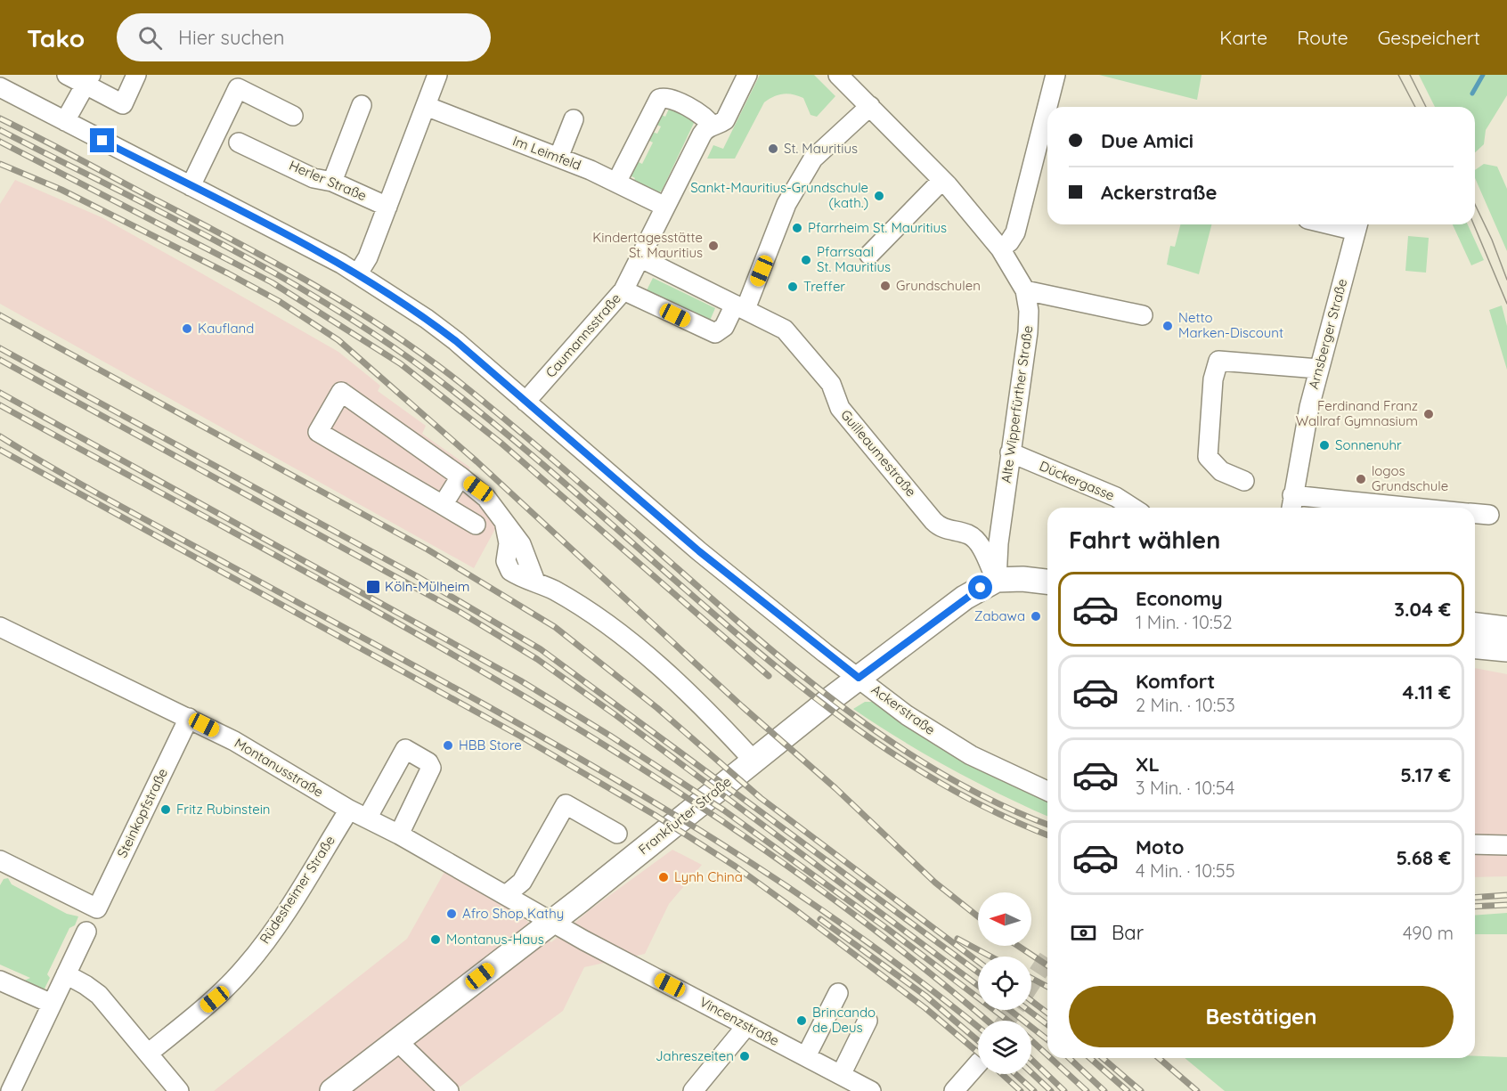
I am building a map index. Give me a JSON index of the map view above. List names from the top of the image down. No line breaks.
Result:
{"streets":{"main road":["Frankfurter Straße"],"street":["Im Leimfeld","Herler Straße","Arnsberger Straße","Caumannsstraße","Alte Wipperfürther Straße","Guilleaumestraße","Dückergasse","Ackerstraße","Montanusstraße","Steinkopfstraße","Rüdesheimer Straße","Vincenzstraße"]},"crossings":[["Im Leimfeld","Caumannsstraße"],["Caumannsstraße","Guilleaumestraße"],["Caumannsstraße","Ackerstraße"],["Alte Wipperfürther Straße","Guilleaumestraße"],["Alte Wipperfürther Straße","Dückergasse"],["Alte Wipperfürther Straße","Frankfurter Straße"],["Guilleaumestraße","Frankfurter Straße"],["Ackerstraße","Frankfurter Straße"],["Montanusstraße","Steinkopfstraße"],["Montanusstraße","Frankfurter Straße"],["Montanusstraße","Rüdesheimer Straße"],["Montanusstraße","Vincenzstraße"],["Frankfurter Straße","Vincenzstraße"]],"places":{"other":["St. Mauritius","Sankt-Mauritius-Grundschule (kath.)","Pfarrheim St. Mauritius","Kindertagesstätte St. Mauritius","Pfarrsaal St. Mauritius","Grundschulen","Treffer","Netto Marken-Discount","Kaufland","Ferdinand Franz Wallraf Gymnasium","Sonnenuhr","logos Grundschule","Zabawa","HBB Store","Fritz Rubinstein","Lynh China","Afro Shop Kathy","Montanus-Haus","Brincando de Deus","Jahreszeiten"],"transit":["Köln-Mülheim"]},"north":"left","page":{"header":"Tako","search":"Hier suchen","nav":["Karte","Route","Gespeichert"],"banner":["Due Amici","Ackerstraße"],"heading":"Fahrt wählen","list":[{"name":"Economy","note":"1 Min. · 10:52","value":"3.04 €"},{"name":"Komfort","note":"2 Min. · 10:53","value":"4.11 €"},{"name":"XL","note":"3 Min. · 10:54","value":"5.17 €"},{"name":"Moto","note":"4 Min. · 10:55","value":"5.68 €"}],"pay":["Bar","490 m"],"buttons":"Bestätigen"}}
